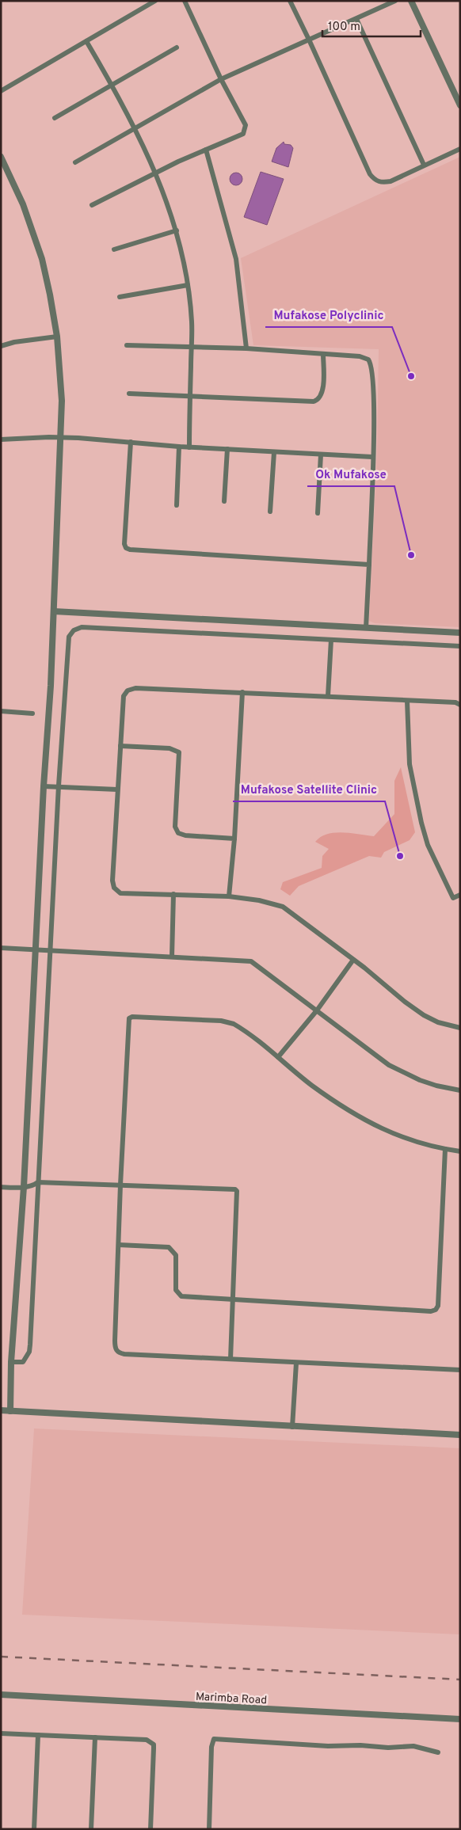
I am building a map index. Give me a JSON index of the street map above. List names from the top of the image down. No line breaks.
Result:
{"streets":{"street":["Marimba Road"]},"places":["Mufakose Polyclinic","Ok Mufakose","Mufakose Satellite Clinic"],"scale_bar":"100 m"}
